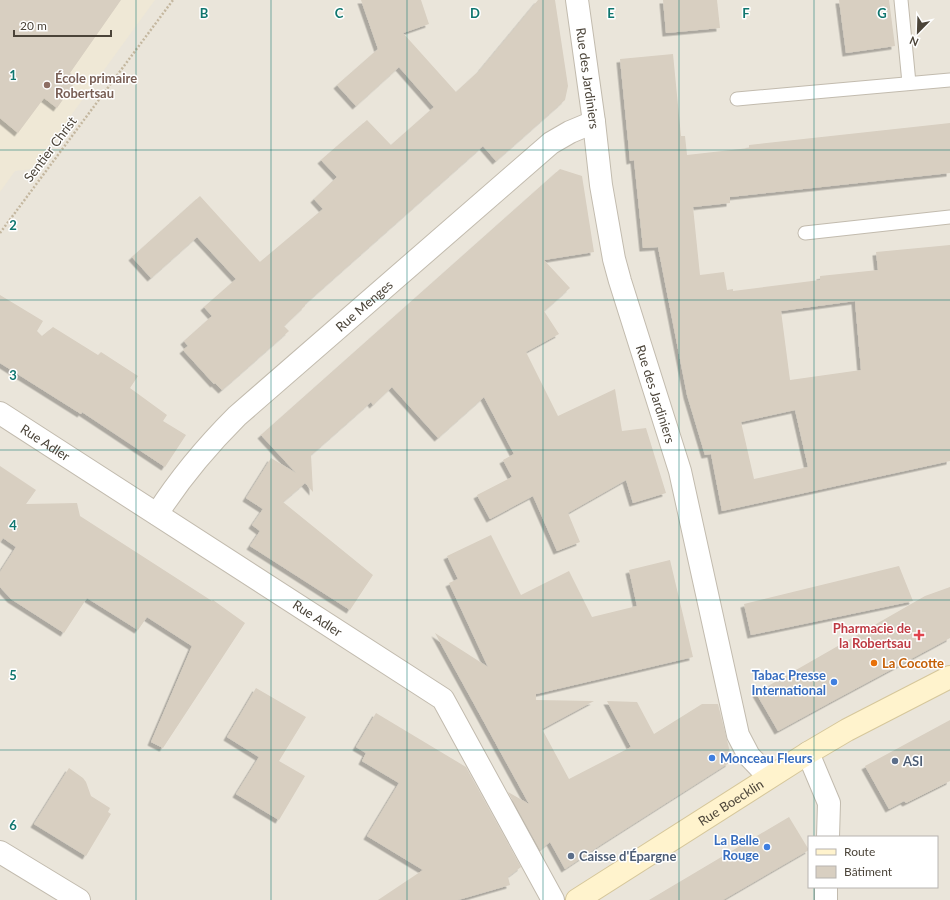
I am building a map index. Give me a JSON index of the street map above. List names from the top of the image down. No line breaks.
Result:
{"streets":{"main road":["Rue Boecklin"],"street":["Rue des Jardiniers","Rue Menges","Rue Adler"],"path":["Sentier Christ"]},"crossings":[["Rue des Jardiniers","Rue Menges"],["Rue des Jardiniers","Rue Boecklin"],["Rue Menges","Rue Adler"]],"places":{"other":["École primaire Robertsau","La Cocotte","Tabac Presse International","Monceau Fleurs","ASI","La Belle Rouge","Caisse d'Épargne"],"health":["Pharmacie de la Robertsau"]},"legend":["Route","Bâtiment"],"scale_bar":"20 m","north":"bottom left","grid":{"columns":["B","C","D","E","F","G"],"rows":["1","2","3","4","5","6"]}}
